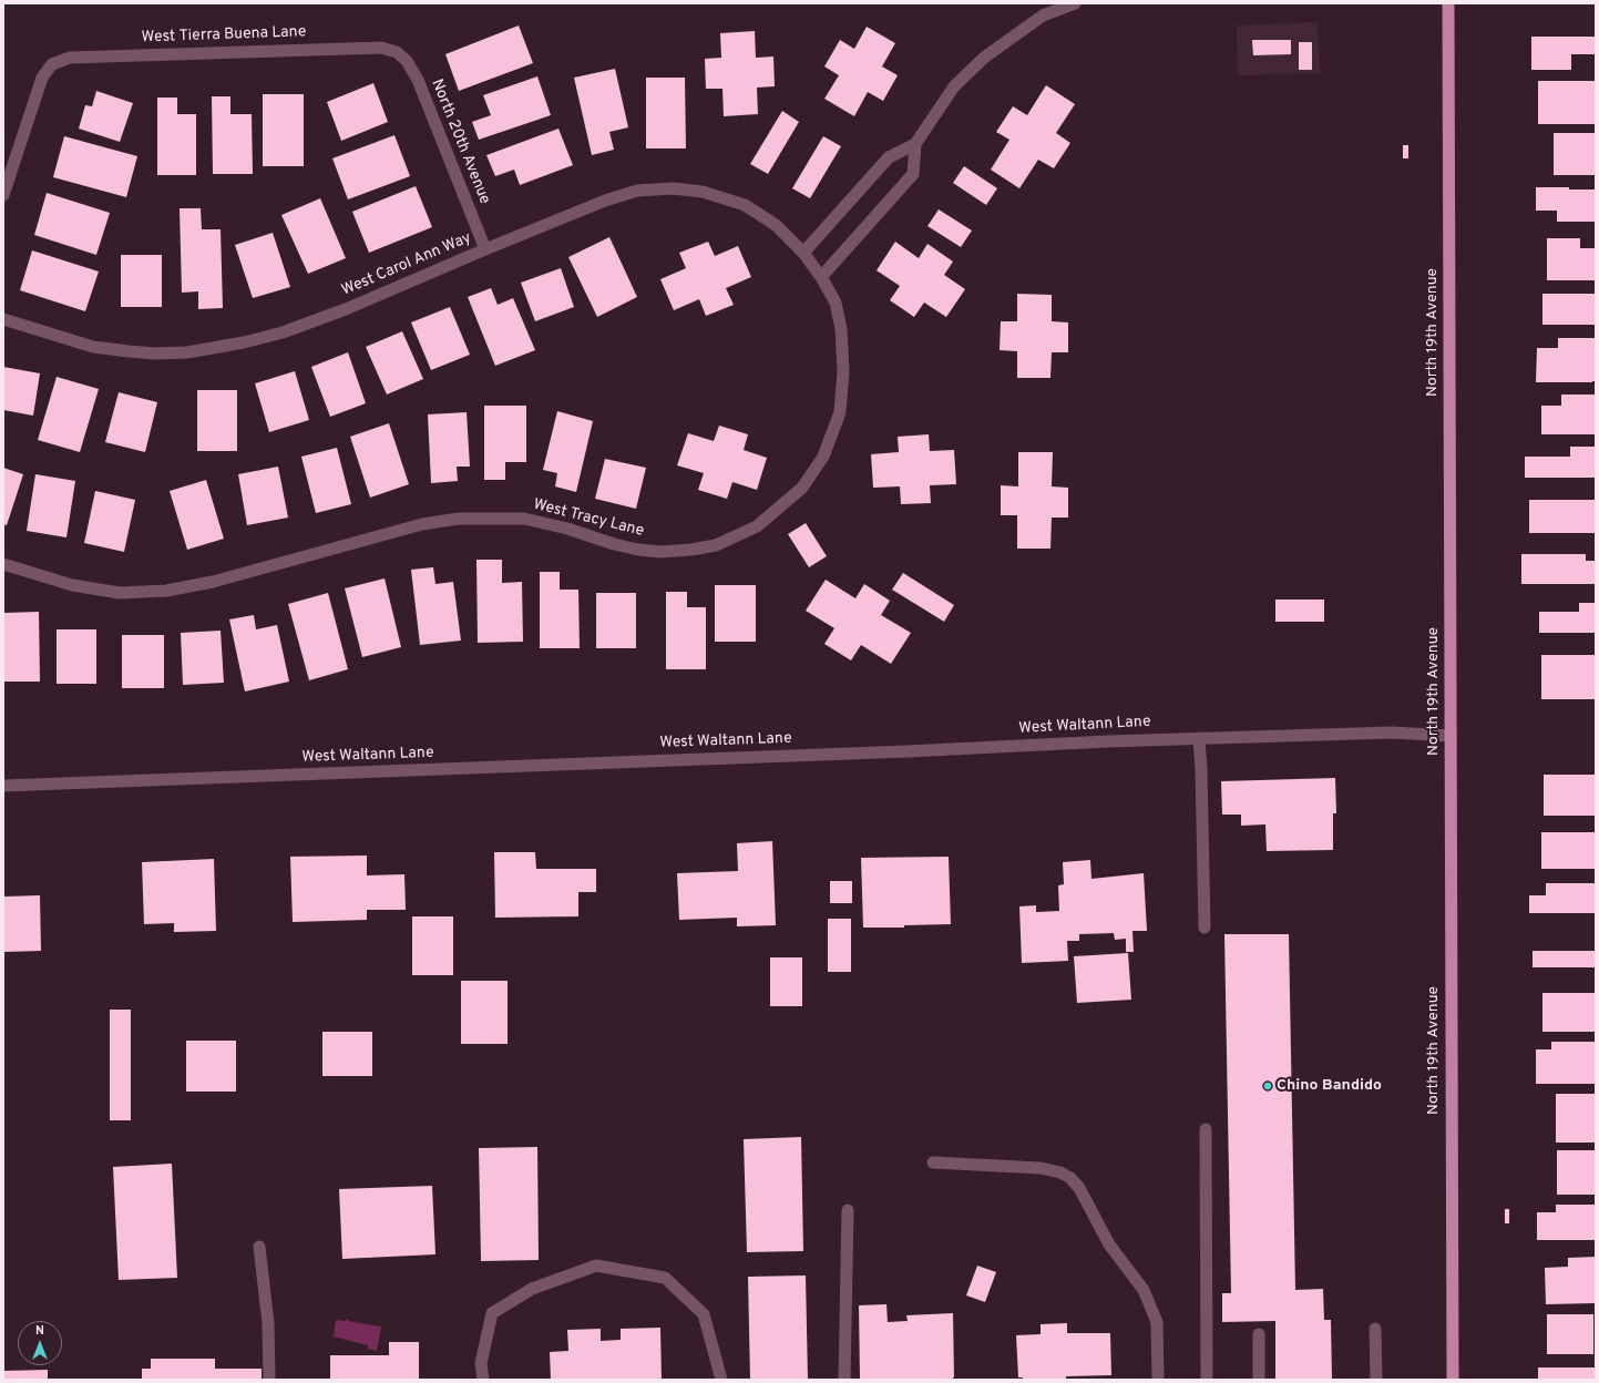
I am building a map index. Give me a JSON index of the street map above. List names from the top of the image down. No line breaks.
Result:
{"streets":{"main road":["North 19th Avenue"],"street":["West Tierra Buena Lane","North 20th Avenue","West Carol Ann Way","West Tracy Lane","West Waltann Lane"]},"crossings":[["West Tierra Buena Lane","North 20th Avenue"],["North 20th Avenue","West Carol Ann Way"],["West Carol Ann Way","West Tracy Lane"],["North 19th Avenue","West Waltann Lane"]],"places":["Chino Bandido"],"north":"top"}
